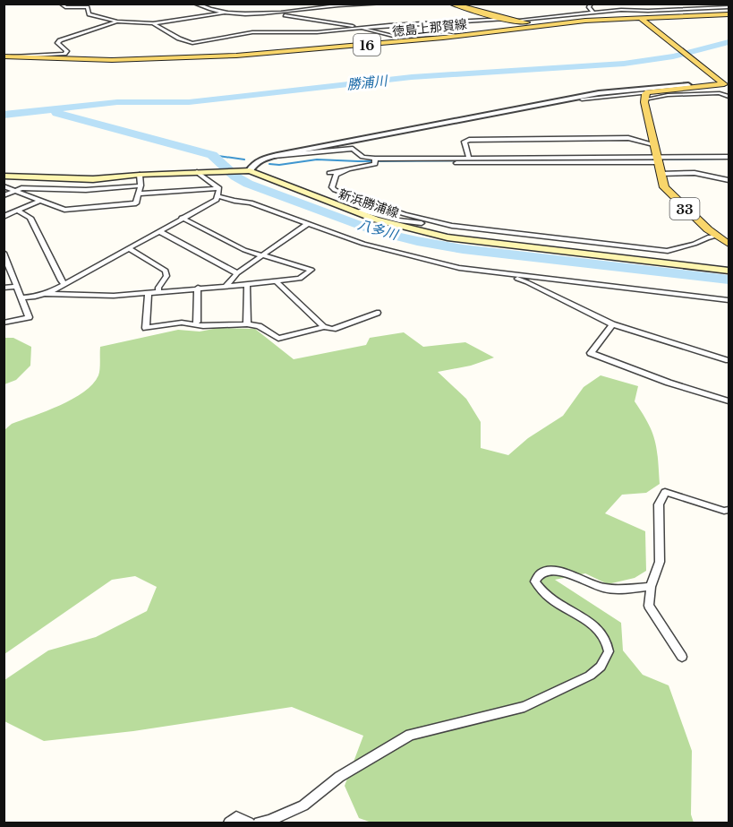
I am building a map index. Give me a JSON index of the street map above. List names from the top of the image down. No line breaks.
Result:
{"streets":{"main road":["徳島上那賀線","16","新浜勝浦線","33"]},"water":["勝浦川","八多川"]}
